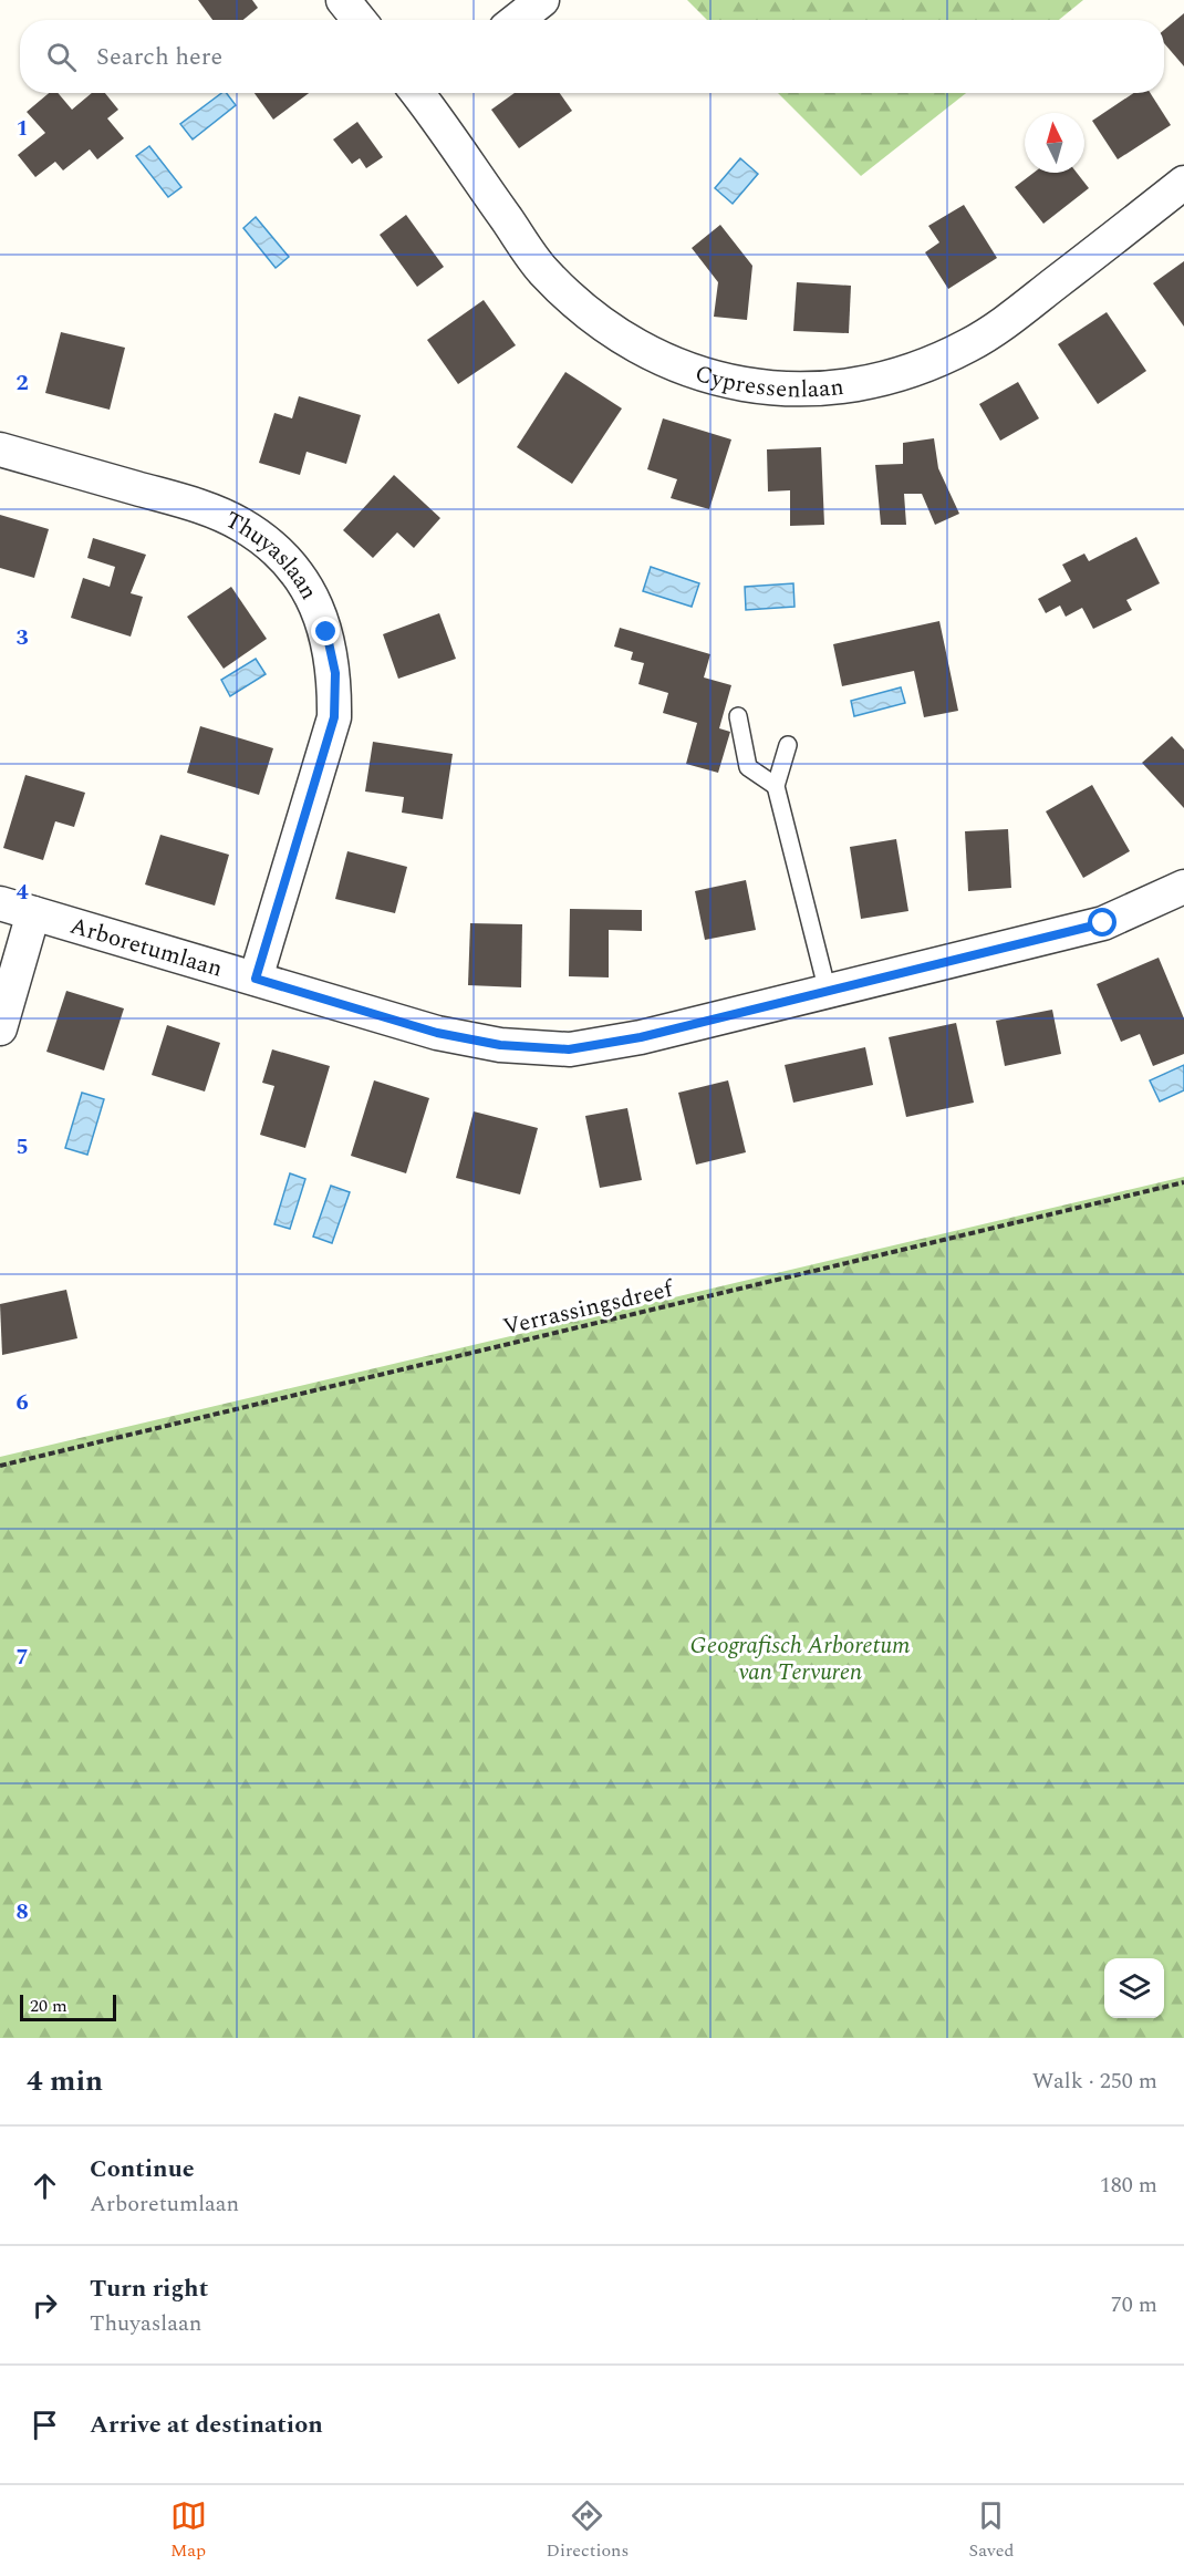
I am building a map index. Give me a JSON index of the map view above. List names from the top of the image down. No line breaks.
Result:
{"streets":{"street":["Cypressenlaan","Thuyaslaan","Arboretumlaan"],"path":["Verrassingsdreef"]},"crossings":[["Thuyaslaan","Arboretumlaan"]],"parks":["Geografisch Arboretum van Tervuren"],"scale_bar":"20 m","north":"top","page":{"search":"Search here","scale":"20 m","heading":["4 min","Walk · 250 m"],"list":[["Continue","Arboretumlaan","180 m"],["Turn right","Thuyaslaan","70 m"],"Arrive at destination"],"nav":["Map","Directions","Saved"]},"grid":{"rows":["1","2","3","4","5","6","7","8"]}}
